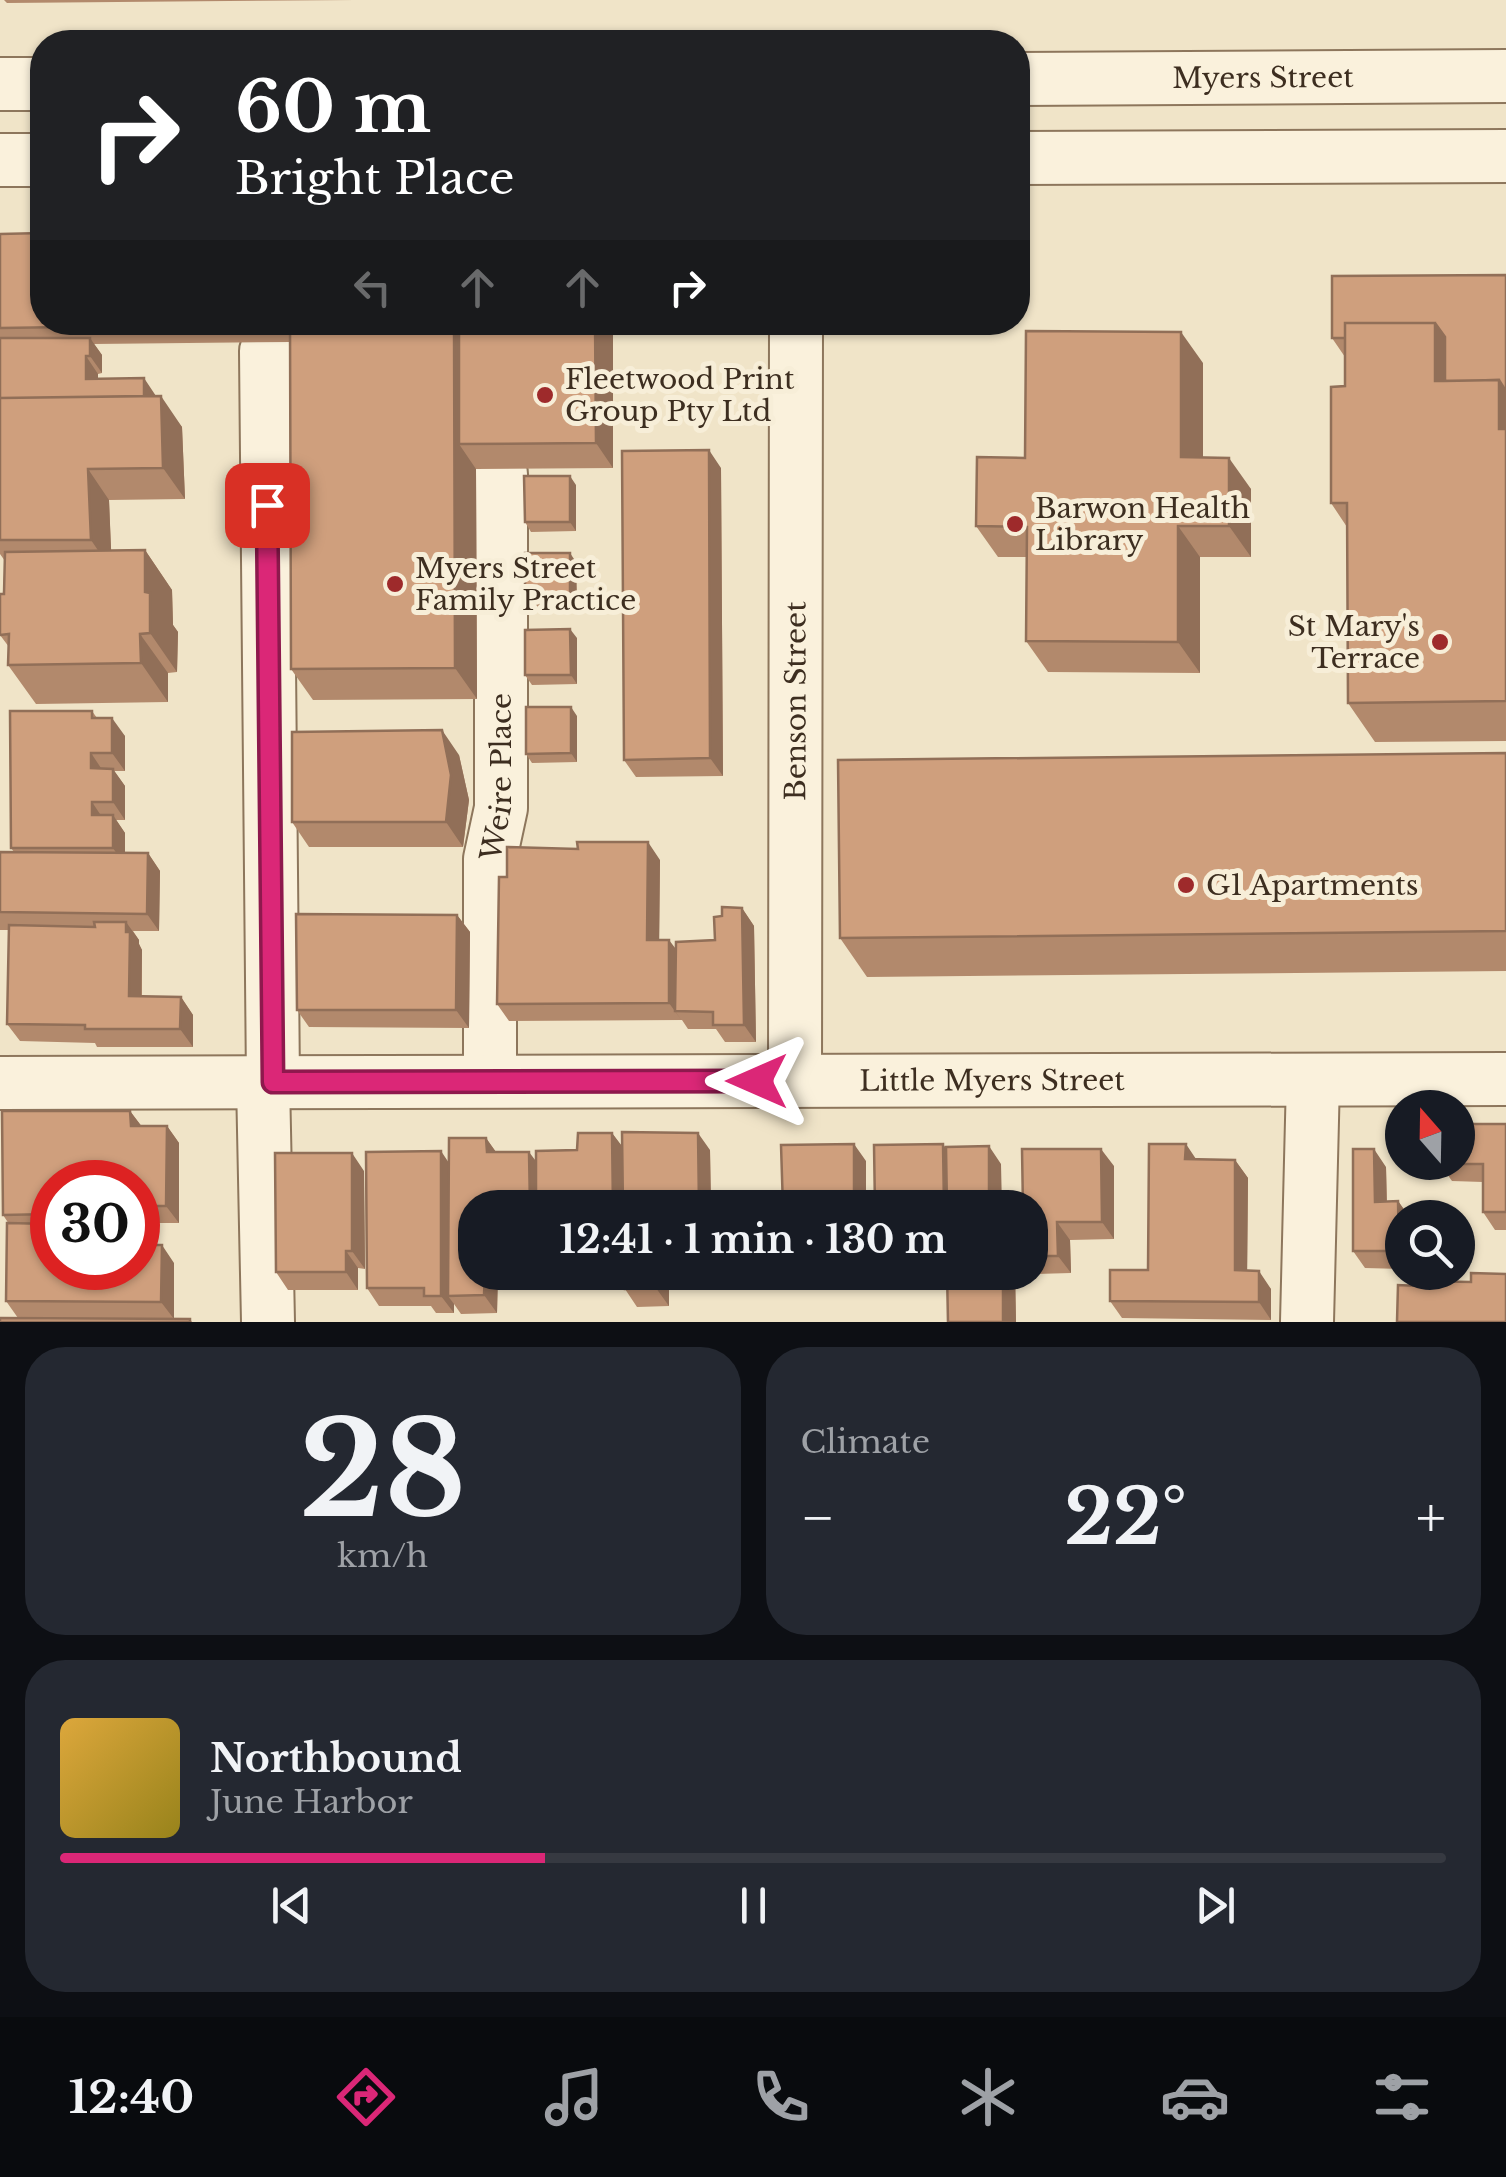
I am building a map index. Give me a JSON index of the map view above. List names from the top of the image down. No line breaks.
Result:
{"streets":{"street":["Myers Street","Benson Street","Weire Place","Little Myers Street"]},"crossings":[["Benson Street","Little Myers Street"],["Weire Place","Little Myers Street"]],"places":["Fleetwood Print Group Pty Ltd","Barwon Health Library","Myers Street Family Practice","St Mary's Terrace","G1 Apartments"],"north":"top","page":{"turn":["60 m","Bright Place"],"limit":"30","trip":"12:41 · 1 min · 130 m","tile":[["28","km/h"],"Climate"],"heat":["−","22°","+"],"song":["Northbound","June Harbor"],"tabs":"12:40"}}
